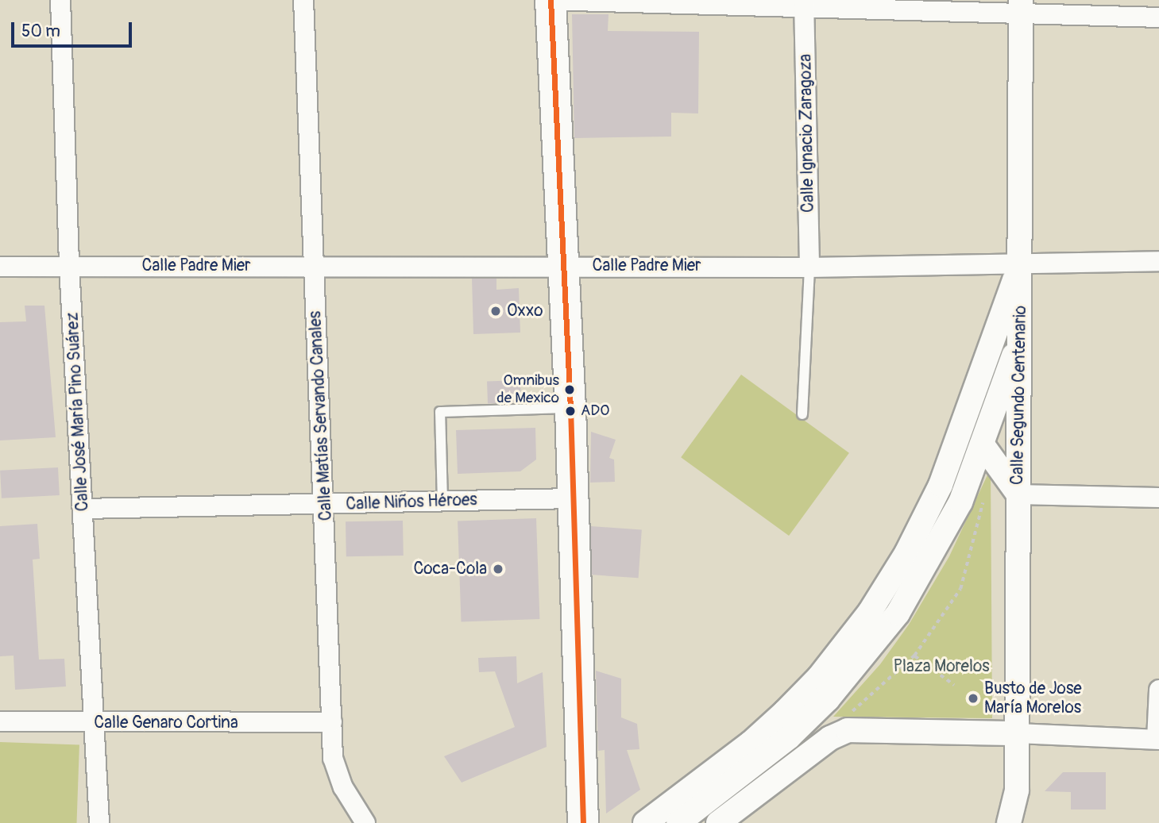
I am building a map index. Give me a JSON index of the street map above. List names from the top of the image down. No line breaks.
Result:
{"streets":{"street":["Calle Ignacio Zaragoza","Calle Padre Mier","Calle Segundo Centenario","Calle José María Pino Suárez","Calle Matías Servando Canales","Calle Niños Héroes","Calle Genaro Cortina"]},"crossings":[["Calle Ignacio Zaragoza","Calle Padre Mier"],["Calle Padre Mier","Calle Segundo Centenario"],["Calle Padre Mier","Calle José María Pino Suárez"],["Calle Padre Mier","Calle Matías Servando Canales"],["Calle José María Pino Suárez","Calle Niños Héroes"],["Calle José María Pino Suárez","Calle Genaro Cortina"],["Calle Matías Servando Canales","Calle Niños Héroes"],["Calle Matías Servando Canales","Calle Genaro Cortina"]],"parks":["Plaza Morelos"],"places":["Oxxo","Omnibus de Mexico","ADO","Coca-Cola","Busto de Jose María Morelos"],"scale_bar":"50 m"}
